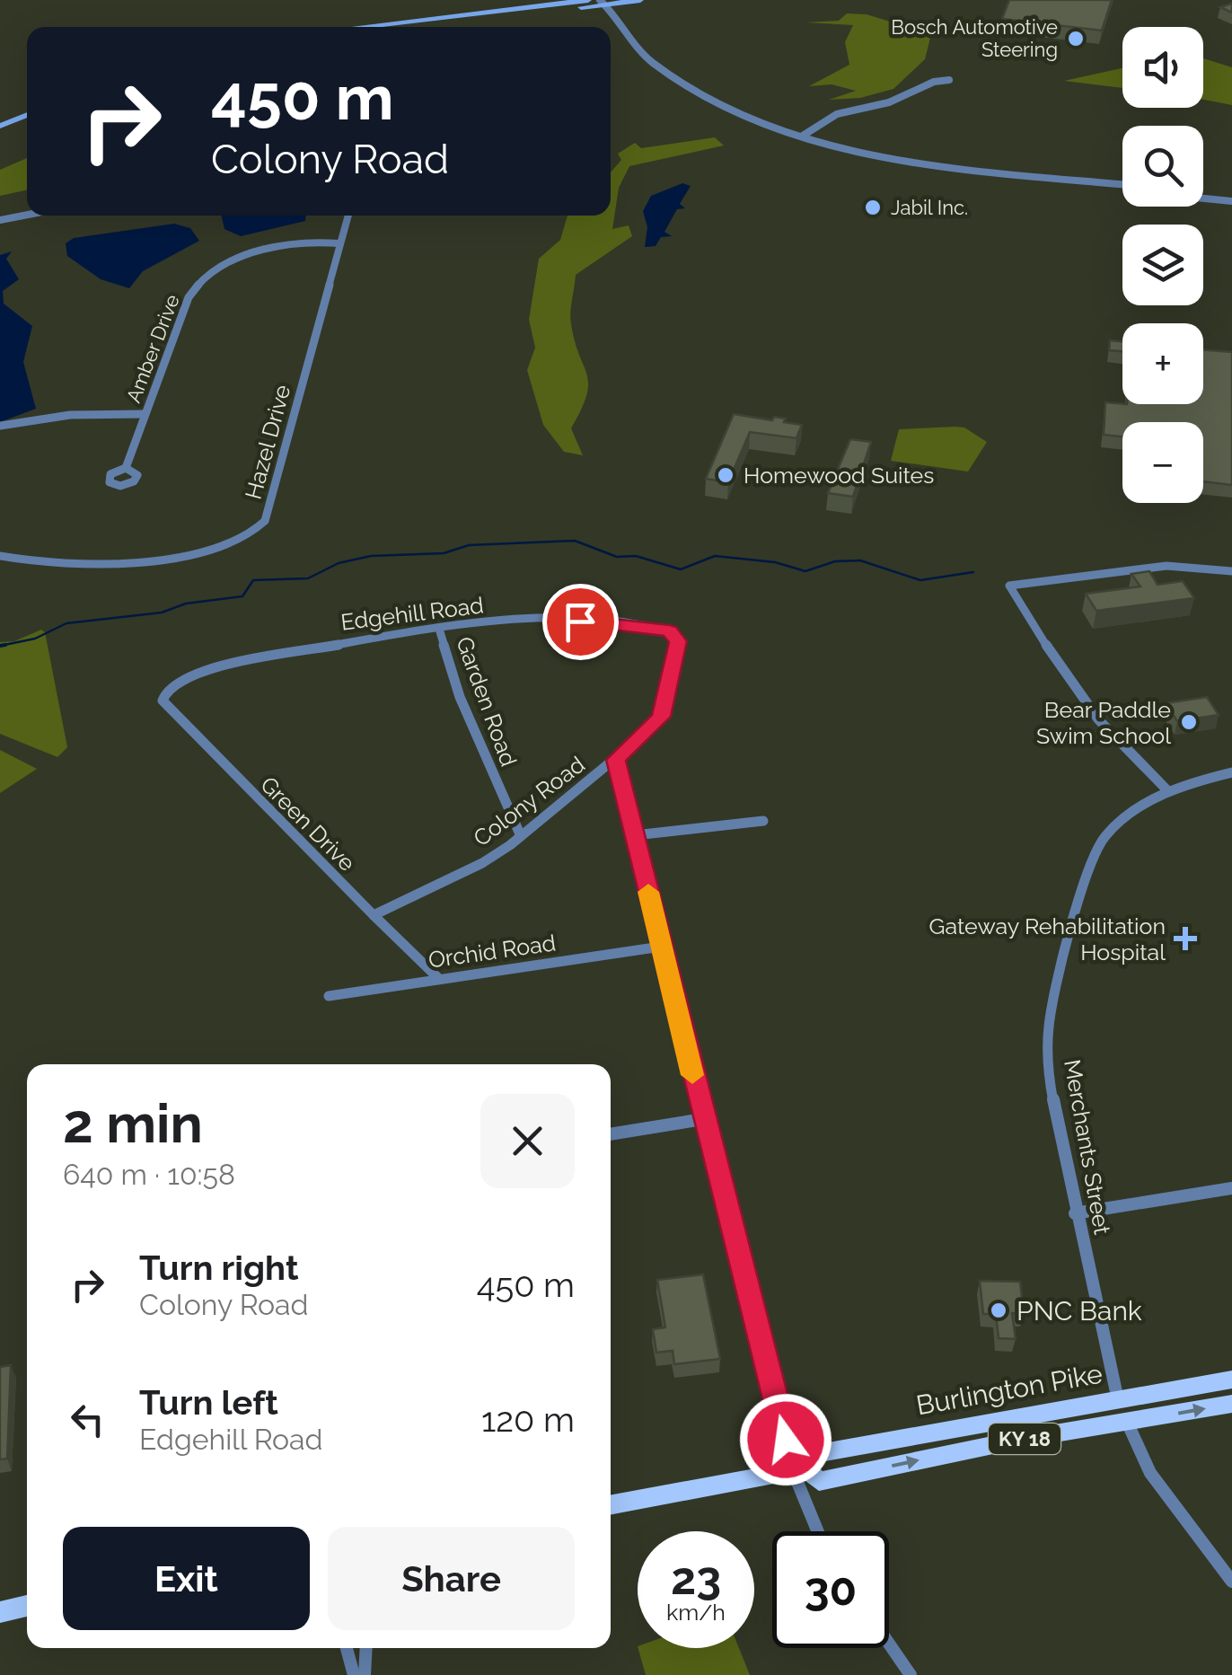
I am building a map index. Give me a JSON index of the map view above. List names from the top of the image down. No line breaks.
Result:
{"streets":{"main road":["Burlington Pike","KY 18"],"street":["Amber Drive","Hazel Drive","Edgehill Road","Garden Road","Colony Road","Green Drive","Orchid Road","Merchants Street"]},"crossings":[["Amber Drive","Hazel Drive"],["Edgehill Road","Garden Road"],["Edgehill Road","Colony Road"],["Edgehill Road","Green Drive"],["Garden Road","Colony Road"],["Colony Road","Green Drive"],["Green Drive","Orchid Road"],["Merchants Street","Burlington Pike"]],"places":{"other":["Bosch Automotive Steering","Jabil Inc.","Homewood Suites","Bear Paddle Swim School","PNC Bank"],"health":["Gateway Rehabilitation Hospital"]},"page":{"map_buttons":["+","−"],"turn":["450 m","Colony Road"],"heading":["2 min","640 m · 10:58"],"list":[{"name":"Turn right","note":"Colony Road","value":"450 m"},{"name":"Turn left","note":"Edgehill Road","value":"120 m"}],"buttons":["Exit","Share"],"speed":"23 km/h","limit":"30"}}
